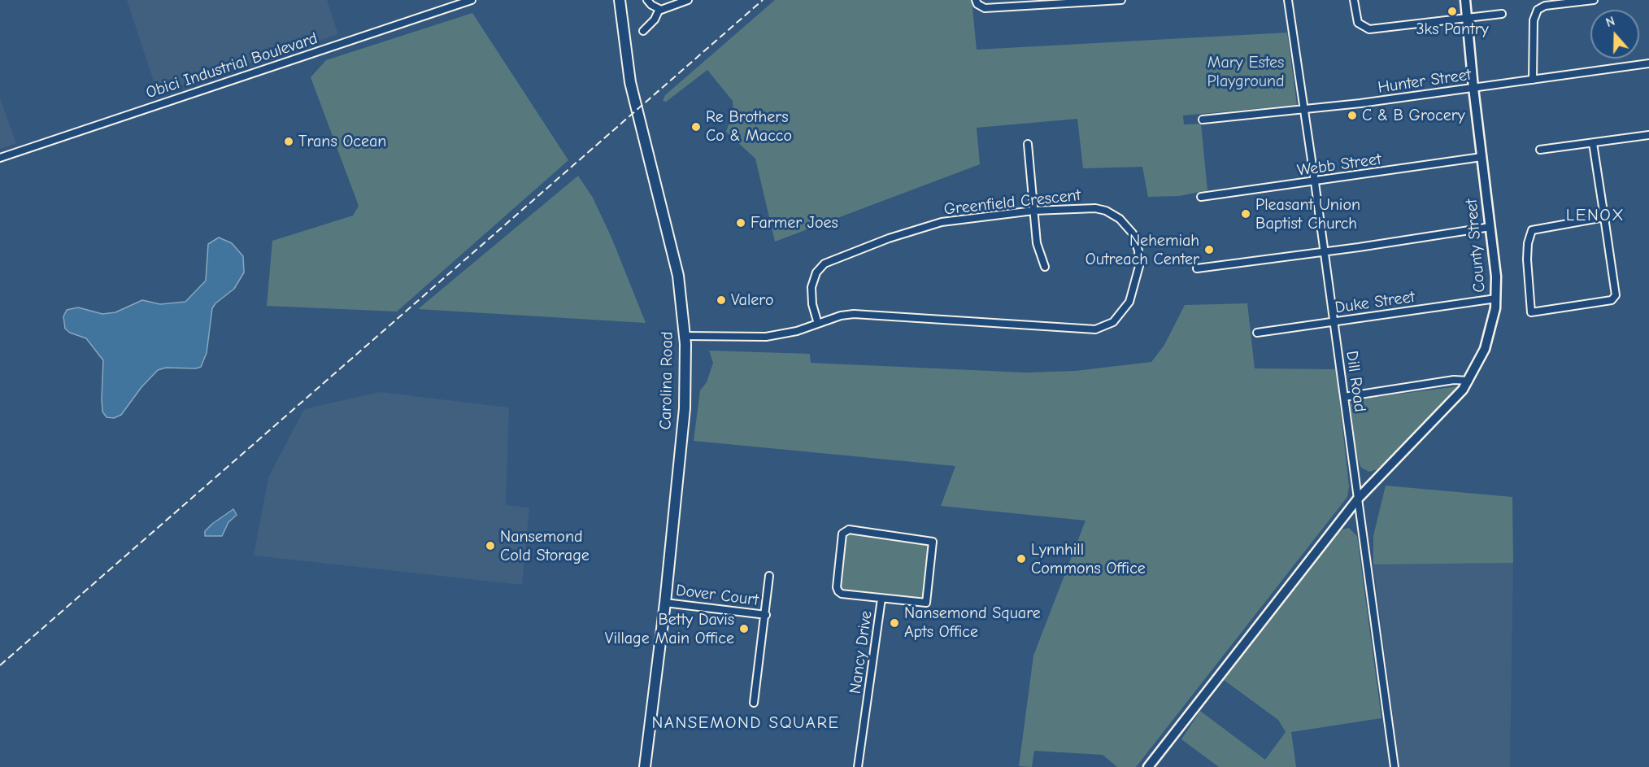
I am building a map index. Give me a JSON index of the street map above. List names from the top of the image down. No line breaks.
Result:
{"streets":{"main road":["Carolina Road"],"street":["Obici Industrial Boulevard","Hunter Street","Webb Street","Greenfield Crescent","County Street","Duke Street","Dill Road","Dover Court","Nancy Drive"]},"crossings":[["Hunter Street","County Street"],["Hunter Street","Dill Road"],["Webb Street","County Street"],["Webb Street","Dill Road"],["Greenfield Crescent","Carolina Road"],["County Street","Duke Street"],["County Street","Dill Road"],["Duke Street","Dill Road"],["Carolina Road","Dover Court"]],"districts":["LENOX","NANSEMOND SQUARE"],"parks":["Mary Estes Playground"],"places":["3ks Pantry","C & B Grocery","Re Brothers Co & Macco","Trans Ocean","Pleasant Union Baptist Church","Farmer Joes","Nehemiah Outreach Center","Valero","Nansemond Cold Storage","Lynnhill Commons Office","Nansemond Square Apts Office","Betty Davis Village Main Office"],"north":"top"}
